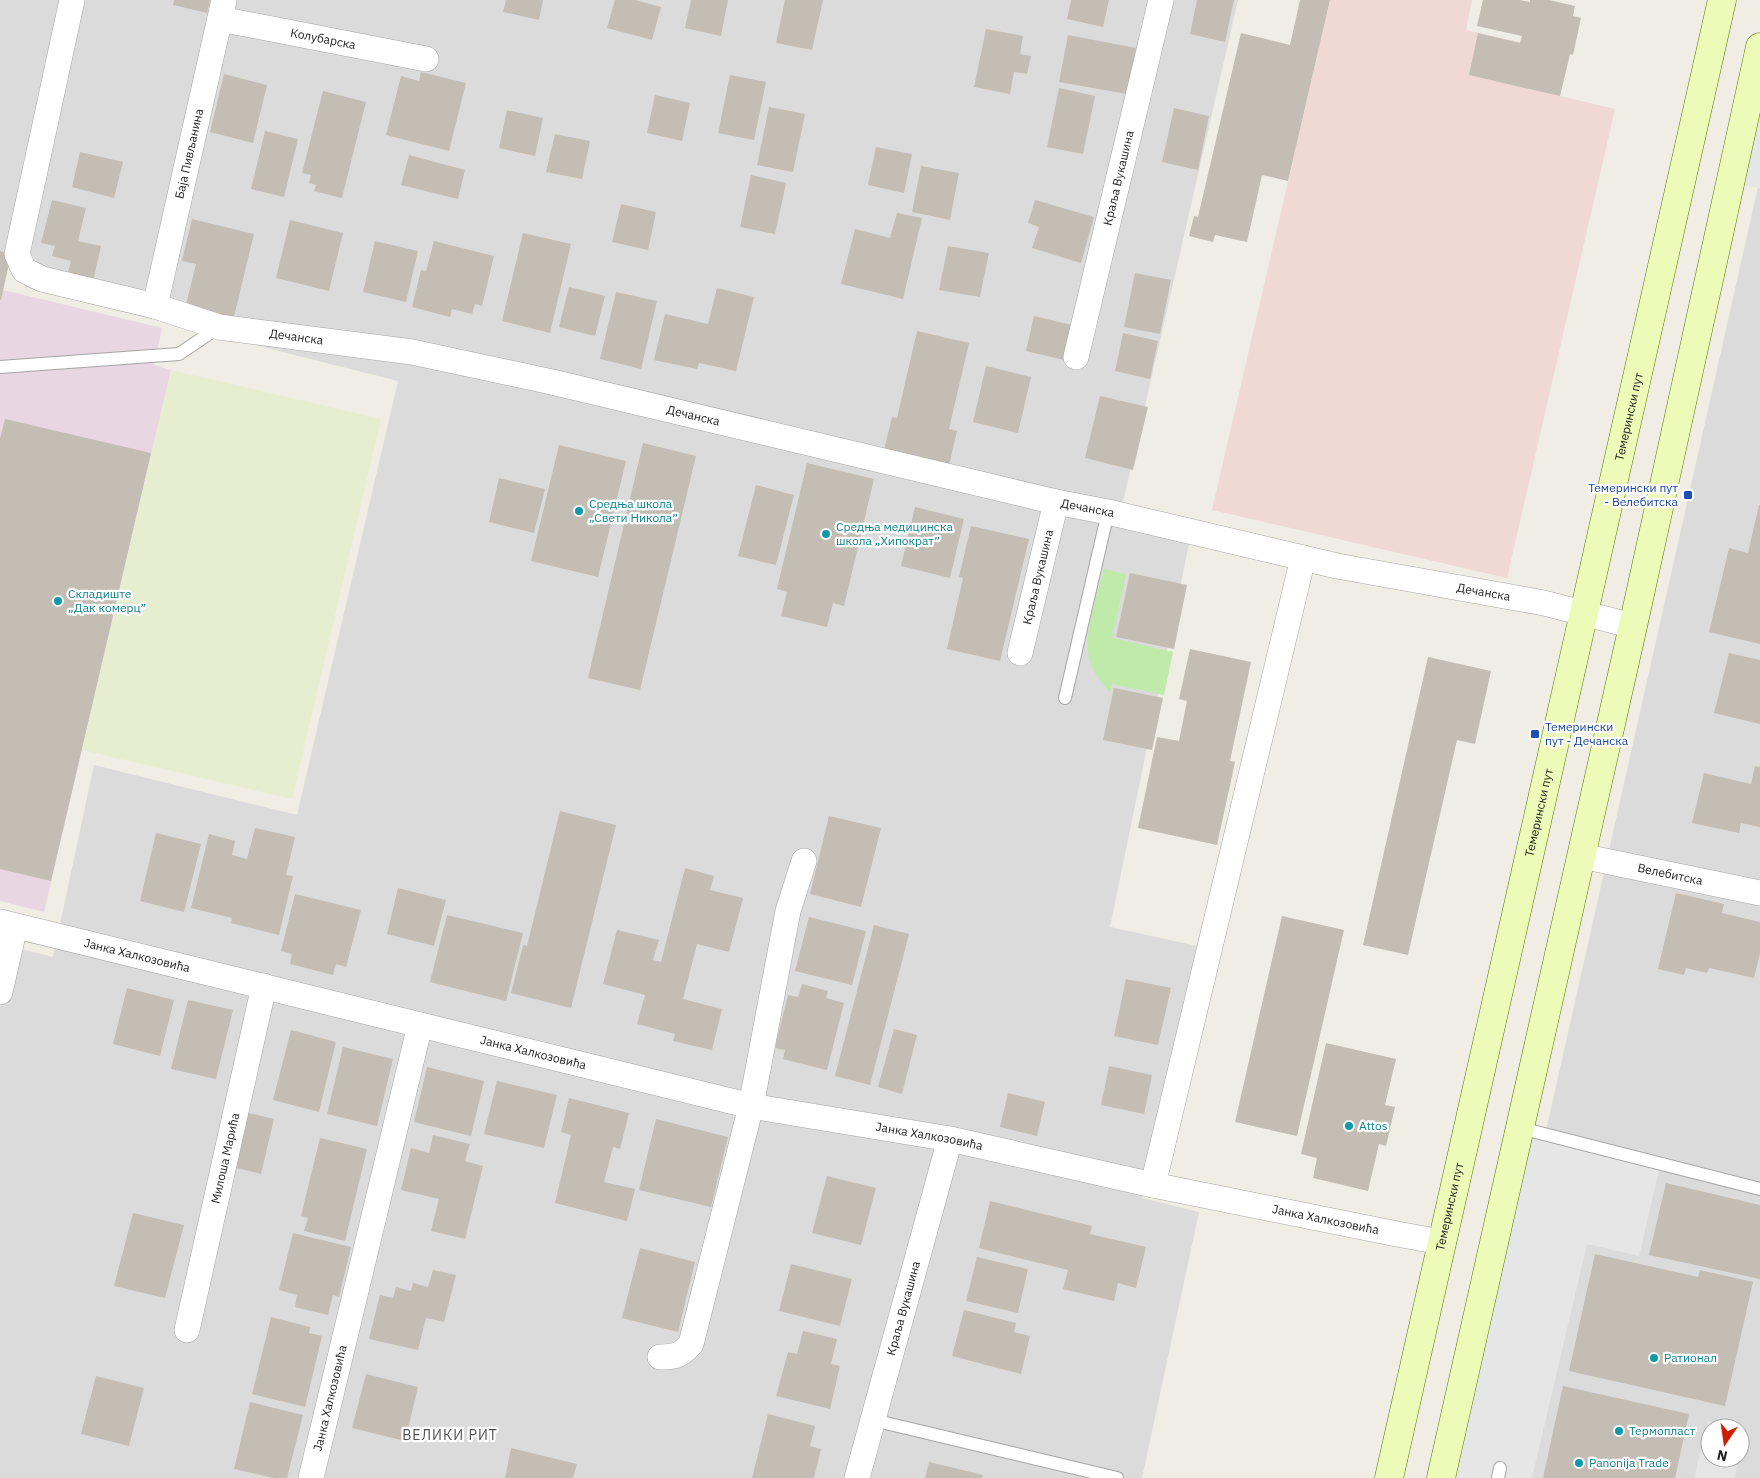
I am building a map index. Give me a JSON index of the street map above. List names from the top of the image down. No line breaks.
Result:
{"streets":{"main road":["Темерински пут"],"street":["Колубарска","Баја Пивљанина","Краља Вукашина","Дечанска","Велебитска","Јанка Халкозовића","Милоша Марића"]},"crossings":[["Колубарска","Баја Пивљанина"],["Баја Пивљанина","Дечанска"],["Краља Вукашина","Дечанска"],["Краља Вукашина","Јанка Халкозовића"],["Дечанска","Темерински пут"],["Темерински пут","Јанка Халкозовића"],["Јанка Халкозовића","Милоша Марића"]],"districts":["ВЕЛИКИ РИТ"],"places":{"transit":["Темерински пут - Велебитска","Темерински пут - Дечанска"],"other":["Средња школа „Свети Никола”","Средња медицинска школа „Хипократ”","Складиште „Дак комерц”","Attos","Ратионал","Термопласт","Panonija Trade"]},"north":"bottom"}
